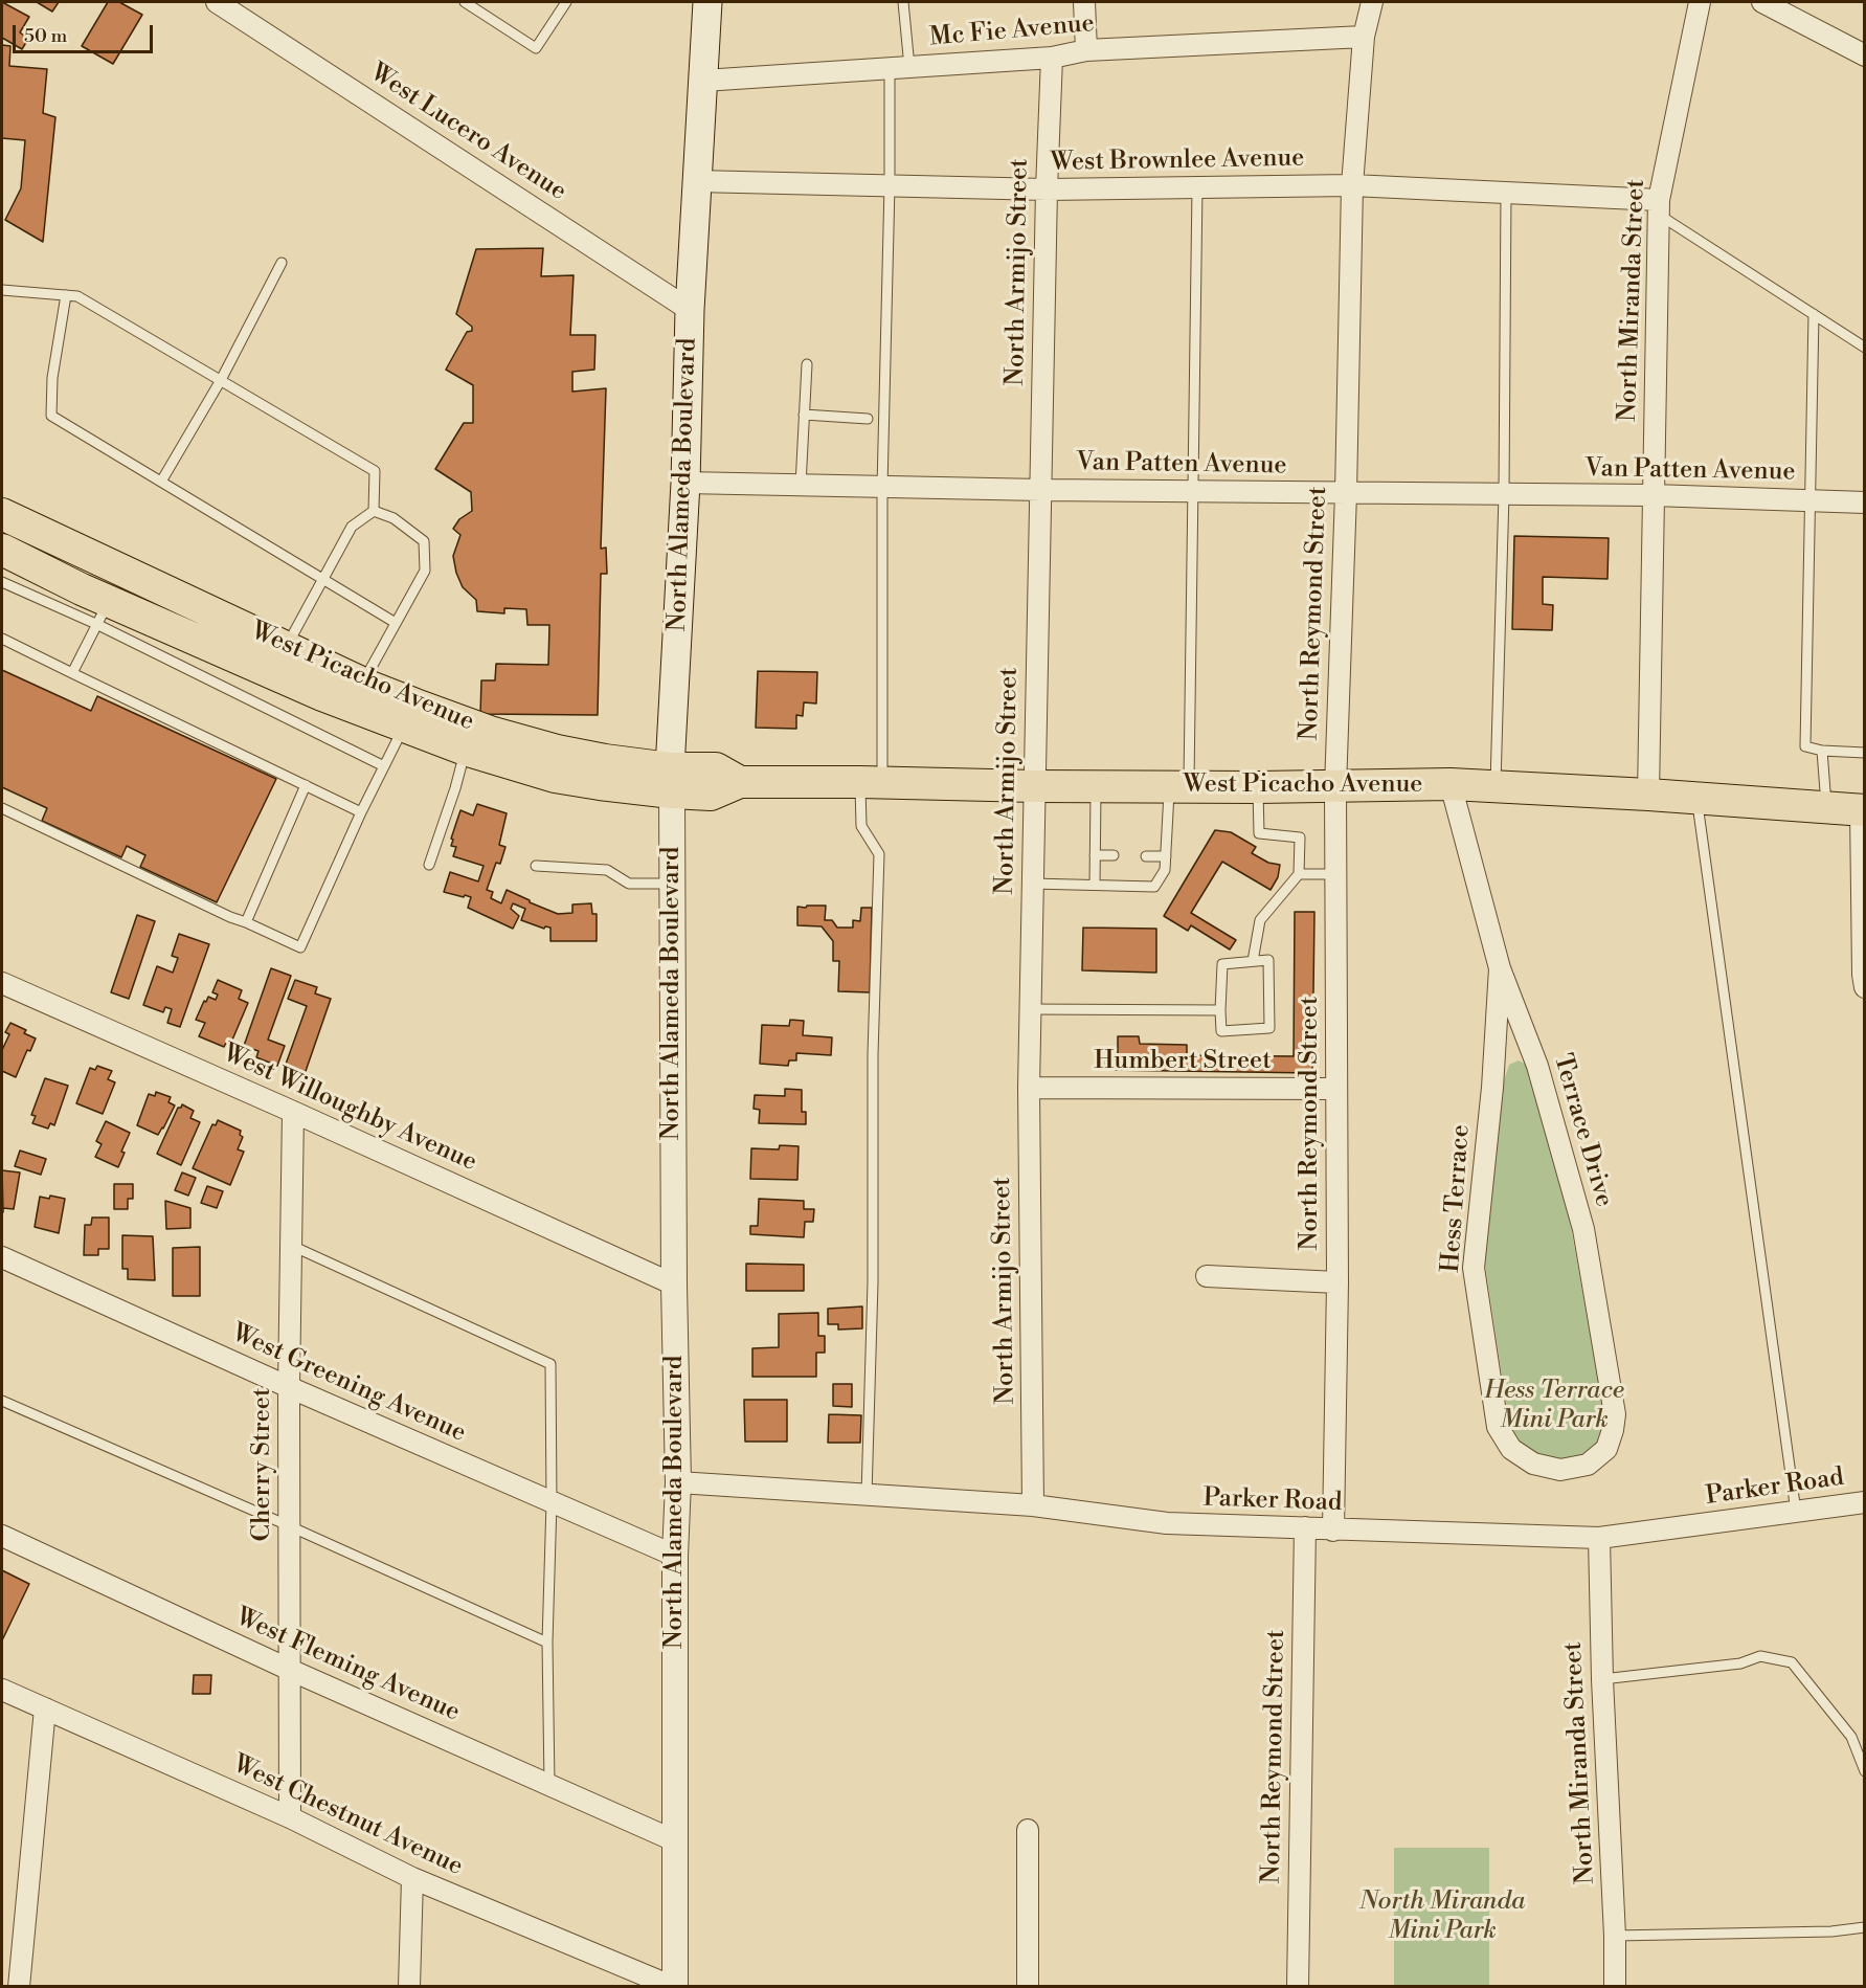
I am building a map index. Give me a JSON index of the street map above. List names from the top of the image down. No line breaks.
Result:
{"streets":{"main road":["North Alameda Boulevard","West Picacho Avenue"],"street":["Mc Fie Avenue","West Lucero Avenue","West Brownlee Avenue","North Armijo Street","North Miranda Street","Van Patten Avenue","North Reymond Street","Humbert Street","West Willoughby Avenue","Terrace Drive","Hess Terrace","West Greening Avenue","Cherry Street","Parker Road","West Fleming Avenue","West Chestnut Avenue"]},"crossings":[["Mc Fie Avenue","North Armijo Street"],["Mc Fie Avenue","North Alameda Boulevard"],["Mc Fie Avenue","North Reymond Street"],["West Lucero Avenue","North Alameda Boulevard"],["West Brownlee Avenue","North Armijo Street"],["West Brownlee Avenue","North Miranda Street"],["West Brownlee Avenue","North Alameda Boulevard"],["West Brownlee Avenue","North Reymond Street"],["North Armijo Street","Van Patten Avenue"],["North Armijo Street","West Picacho Avenue"],["North Armijo Street","Humbert Street"],["North Armijo Street","Parker Road"],["North Miranda Street","Van Patten Avenue"],["North Miranda Street","West Picacho Avenue"],["North Miranda Street","Parker Road"],["Van Patten Avenue","North Alameda Boulevard"],["Van Patten Avenue","North Reymond Street"],["North Alameda Boulevard","West Picacho Avenue"],["North Alameda Boulevard","West Willoughby Avenue"],["North Alameda Boulevard","West Greening Avenue"],["North Alameda Boulevard","Parker Road"],["North Alameda Boulevard","West Fleming Avenue"],["North Alameda Boulevard","West Chestnut Avenue"],["North Reymond Street","West Picacho Avenue"],["North Reymond Street","Humbert Street"],["North Reymond Street","Parker Road"],["West Picacho Avenue","Terrace Drive"],["West Willoughby Avenue","Cherry Street"],["Terrace Drive","Hess Terrace"],["West Greening Avenue","Cherry Street"],["Cherry Street","West Fleming Avenue"],["Cherry Street","West Chestnut Avenue"]],"parks":["Hess Terrace Mini Park","North Miranda Mini Park"],"scale_bar":"50 m"}
